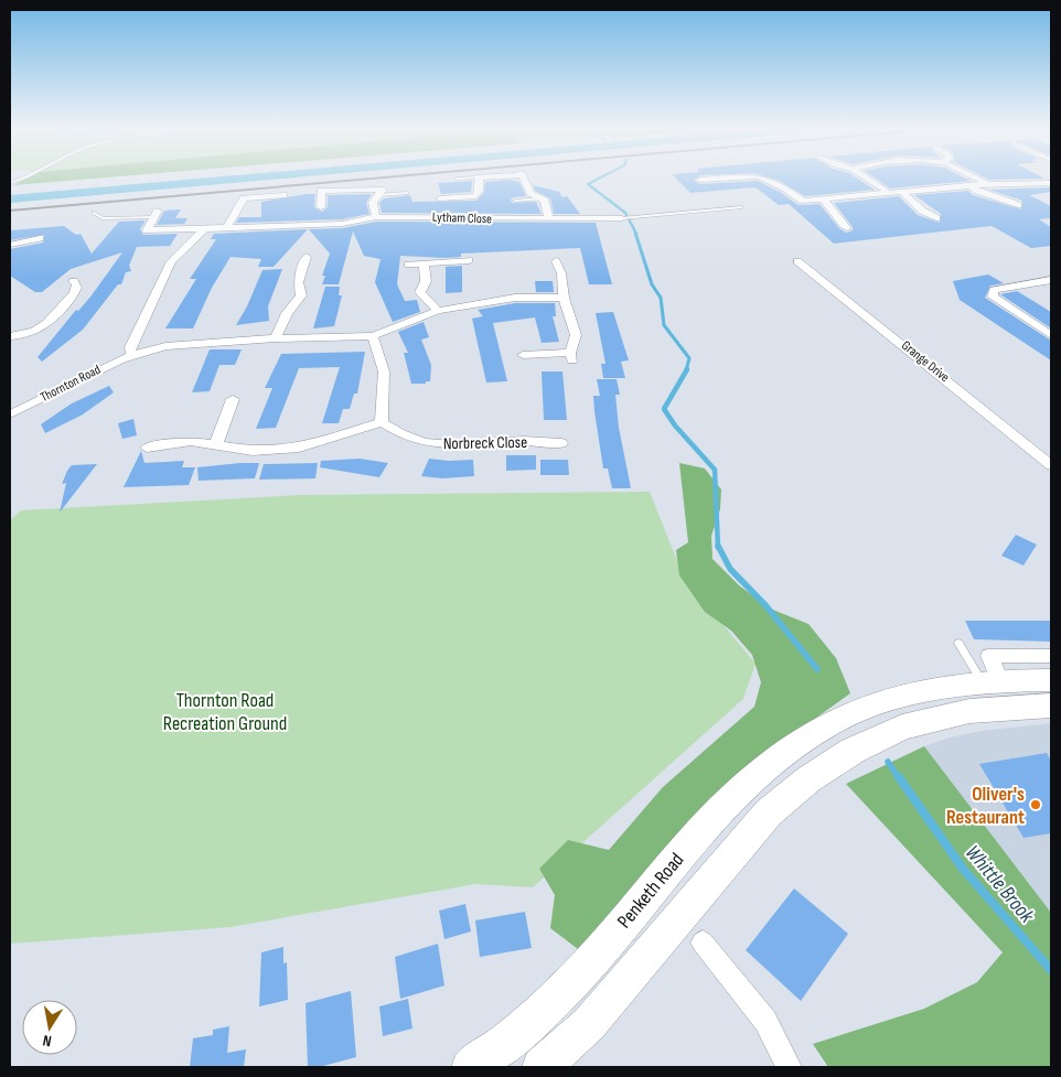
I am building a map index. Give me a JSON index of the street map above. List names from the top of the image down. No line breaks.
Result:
{"streets":{"main road":["Penketh Road"],"street":["Lytham Close","Grange Drive","Thornton Road","Norbreck Close"]},"water":["Whittle Brook"],"parks":["Thornton Road Recreation Ground"],"places":["Oliver's Restaurant"],"north":"bottom"}
